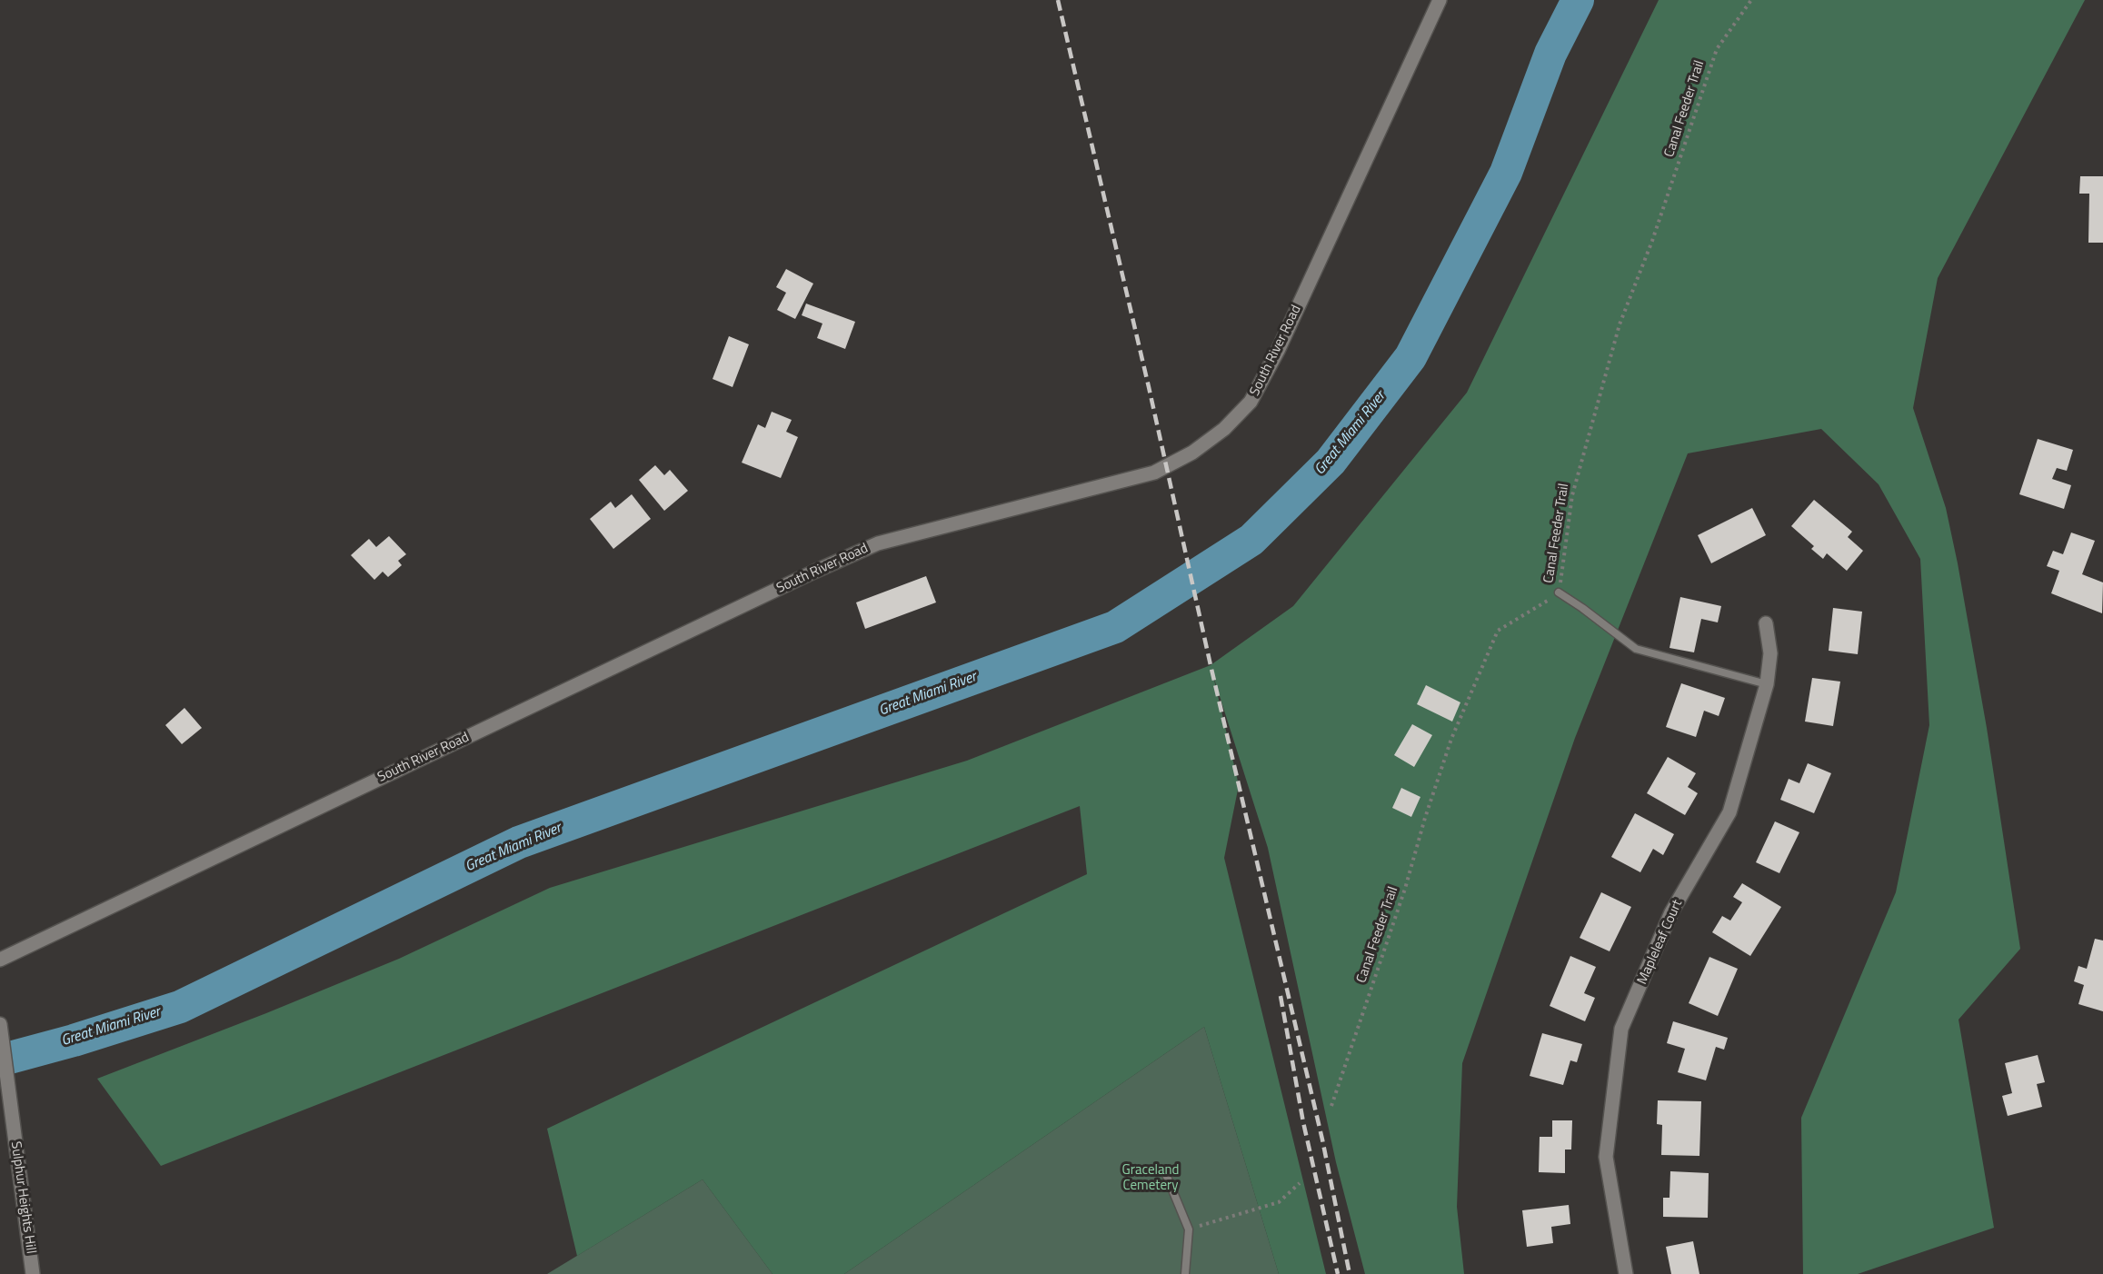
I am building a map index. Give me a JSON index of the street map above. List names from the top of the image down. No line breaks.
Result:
{"streets":{"street":["South River Road","Mapleleaf Court","Sulphur Heights Hill"],"path":["Canal Feeder Trail"]},"water":["Great Miami River"],"parks":["Graceland Cemetery"]}
